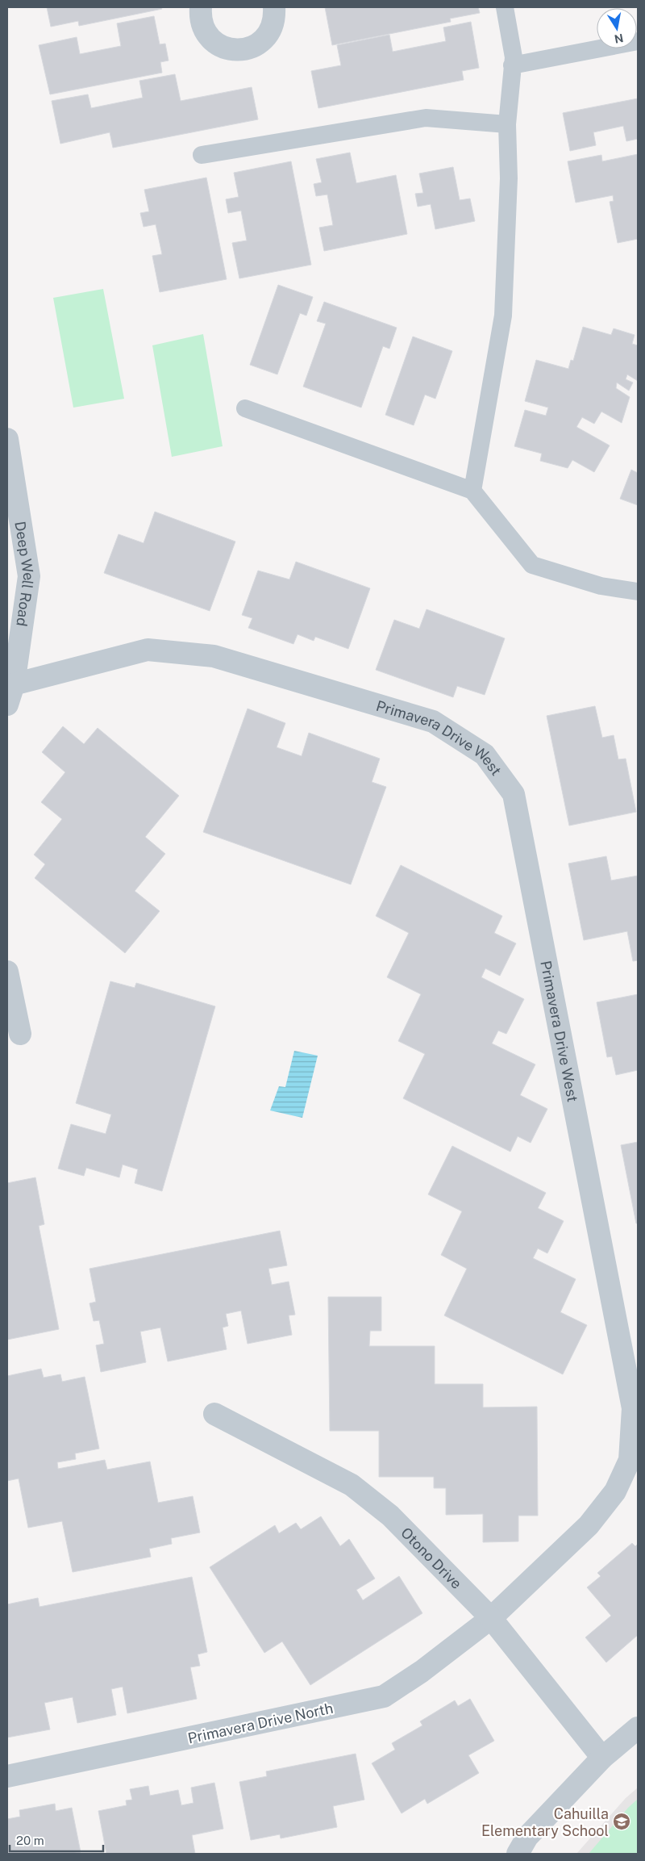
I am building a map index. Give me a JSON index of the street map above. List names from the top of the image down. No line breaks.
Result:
{"streets":{"street":["Deep Well Road","Primavera Drive West","Otono Drive","Primavera Drive North"]},"crossings":[["Deep Well Road","Primavera Drive West"],["Primavera Drive West","Otono Drive"],["Primavera Drive West","Primavera Drive North"],["Otono Drive","Primavera Drive North"]],"places":{"school or university":["Cahuilla Elementary School"]},"scale_bar":"20 m","north":"bottom"}
